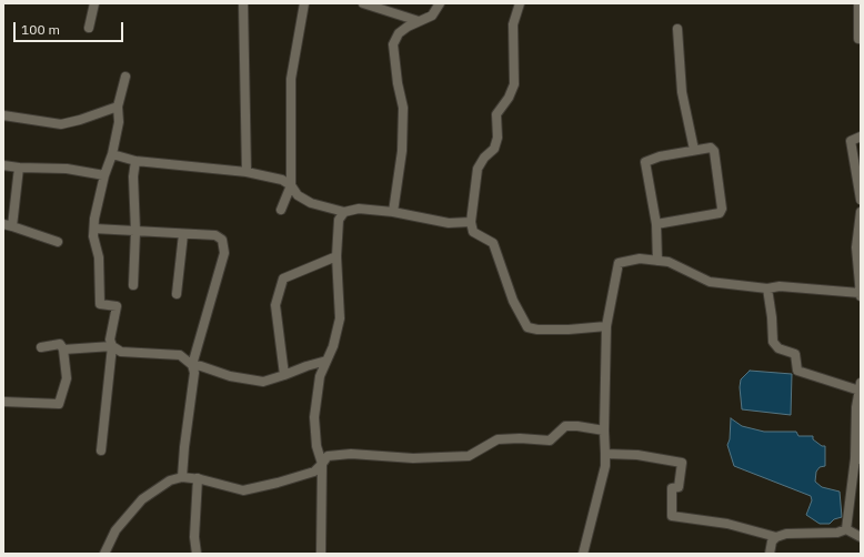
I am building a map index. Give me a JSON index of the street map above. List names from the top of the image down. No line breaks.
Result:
{"scale_bar":"100 m"}
